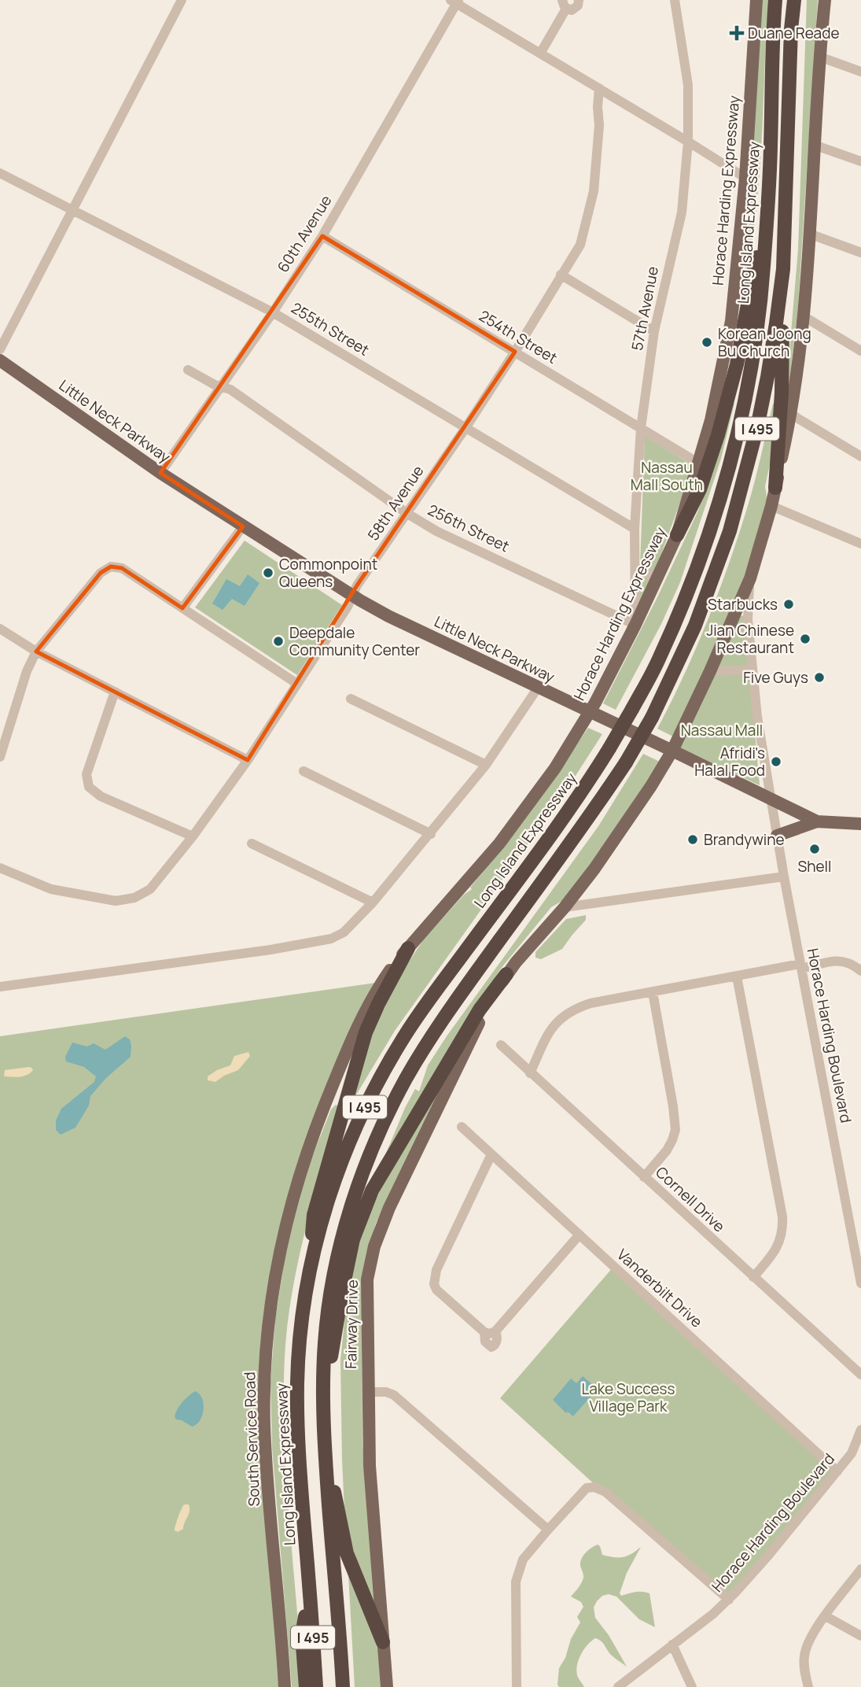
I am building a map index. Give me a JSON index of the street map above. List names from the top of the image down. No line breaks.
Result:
{"streets":{"highway":["Long Island Expressway","I 495"],"main road":["Horace Harding Expressway","Little Neck Parkway","Fairway Drive","South Service Road"],"street":["60th Avenue","57th Avenue","255th Street","254th Street","58th Avenue","256th Street","Horace Harding Boulevard","Cornell Drive","Vanderbilt Drive"]},"crossings":[["Horace Harding Expressway","57th Avenue"],["Horace Harding Expressway","254th Street"],["Horace Harding Expressway","Little Neck Parkway"],["Horace Harding Expressway","256th Street"],["Horace Harding Expressway","South Service Road"],["60th Avenue","255th Street"],["60th Avenue","254th Street"],["60th Avenue","Little Neck Parkway"],["60th Avenue","256th Street"],["57th Avenue","255th Street"],["57th Avenue","254th Street"],["57th Avenue","256th Street"],["255th Street","58th Avenue"],["254th Street","58th Avenue"],["Little Neck Parkway","58th Avenue"],["Little Neck Parkway","Horace Harding Boulevard"],["58th Avenue","256th Street"],["Horace Harding Boulevard","Vanderbilt Drive"]],"parks":["Nassau Mall South","Nassau Mall","Lake Success Village Park"],"places":{"health":["Duane Reade"],"other":["Korean Joong Bu Church","Commonpoint Queens","Starbucks","Jian Chinese Restaurant","Deepdale Community Center","Five Guys","Afridi's Halal Food","Brandywine","Shell"]}}
